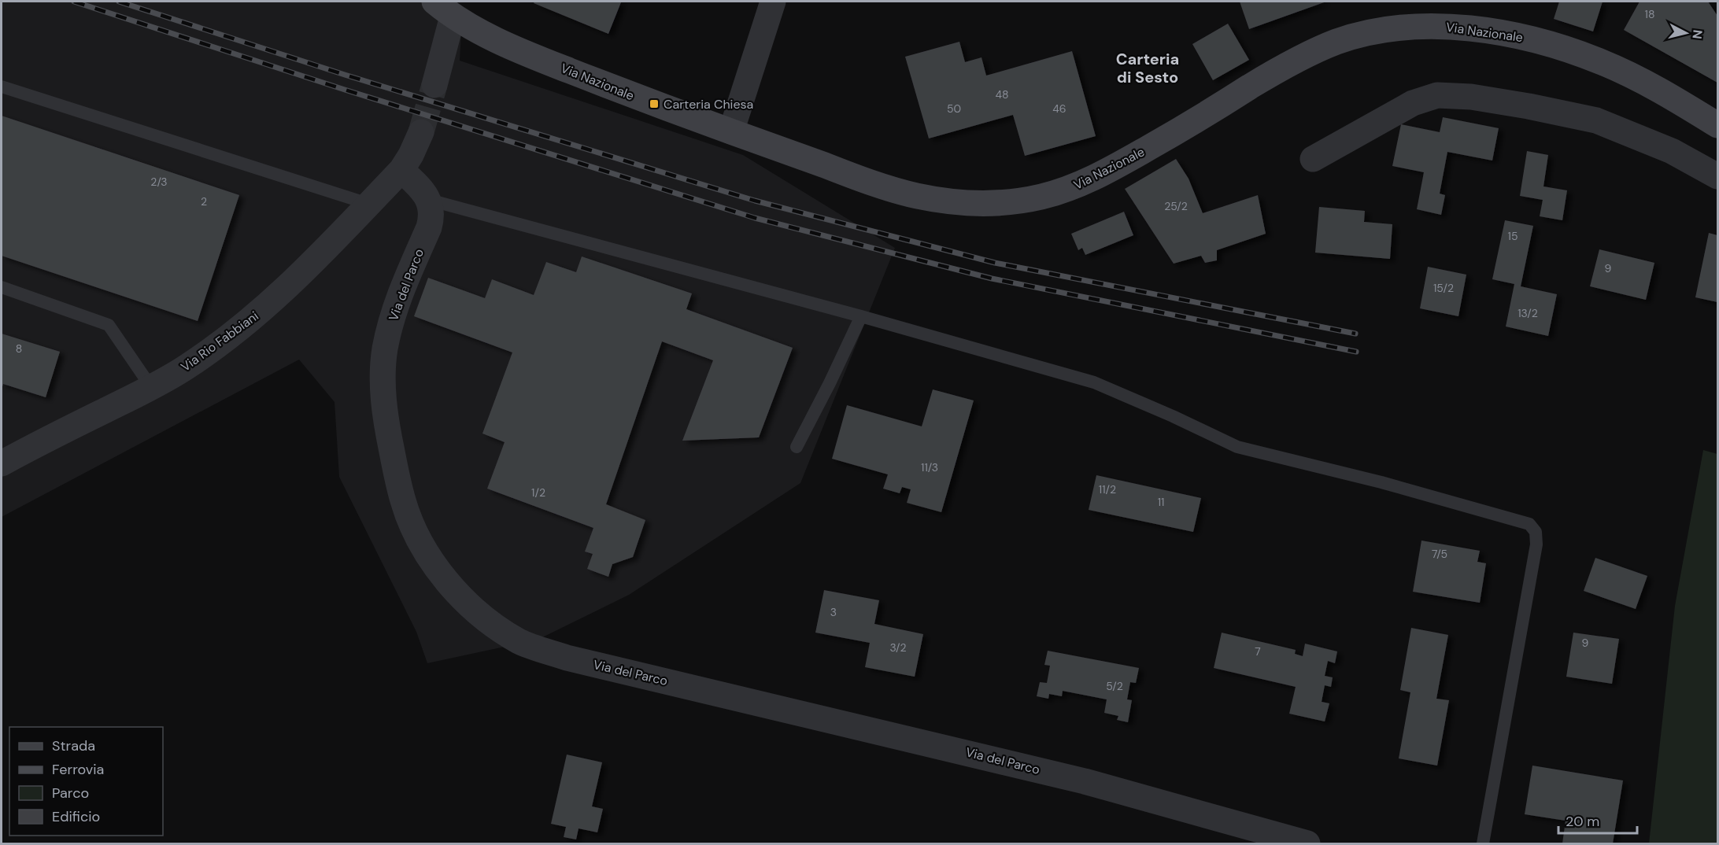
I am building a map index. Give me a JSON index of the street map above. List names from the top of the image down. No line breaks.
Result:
{"streets":{"main road":["Via Nazionale"],"street":["Via del Parco","Via Rio Fabbiani"]},"districts":["Carteria di Sesto"],"places":{"transit":["Carteria Chiesa"]},"house_numbers":["18","48","50","46","2/3","2","25/2","15","9","15/2","13/2","8","11/3","11/2","1/2","11","7/5","3","9","3/2","7","5/2"],"legend":["Strada","Ferrovia","Parco","Edificio"],"scale_bar":"20 m","north":"right"}
